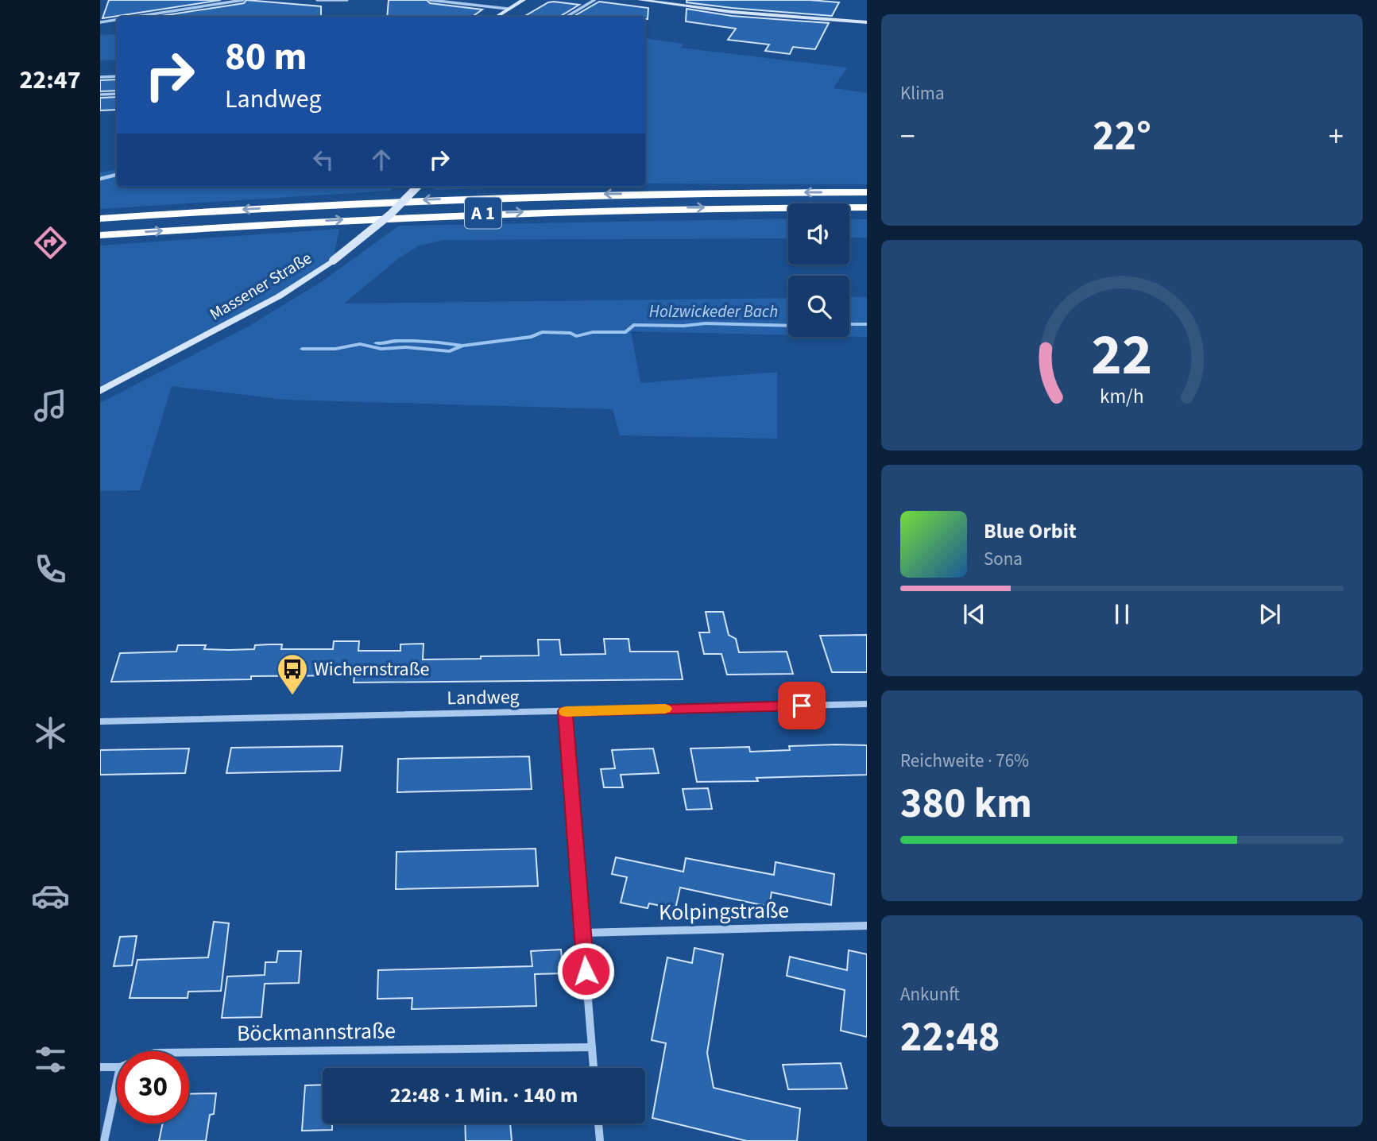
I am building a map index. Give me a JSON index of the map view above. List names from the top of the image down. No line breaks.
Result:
{"streets":{"highway":["A 1"],"main road":["Massener Straße"],"street":["Landweg","Kolpingstraße","Böckmannstraße"]},"water":["Holzwickeder Bach"],"places":{"bus stop":["Wichernstraße"]},"page":{"tabs":"22:47","tile":["Klima",["Reichweite · 76%","380 km"],["Ankunft","22:48"]],"turn":["80 m","Landweg"],"heat":["−","22°","+"],"song":["Blue Orbit","Sona"],"limit":"30","trip":"22:48 · 1 Min. · 140 m","gauge":["22","km/h"]}}
